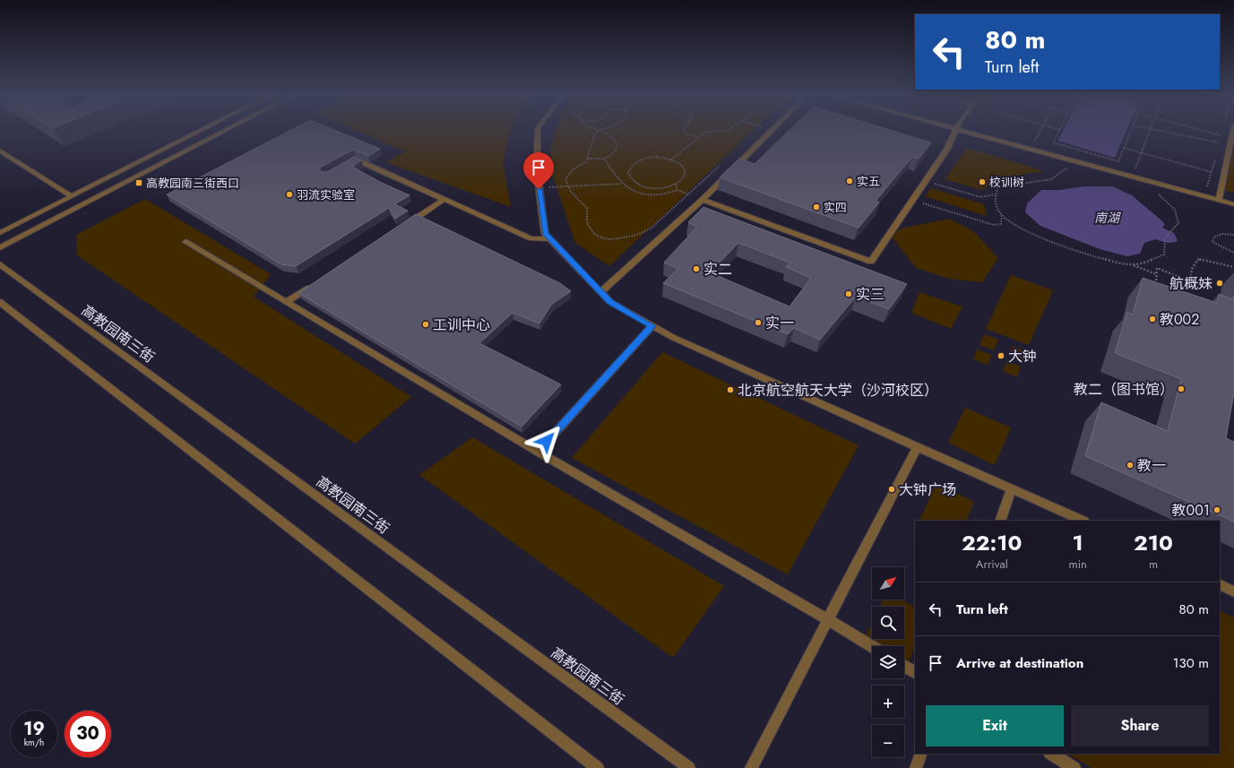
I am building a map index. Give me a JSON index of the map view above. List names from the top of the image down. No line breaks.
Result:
{"streets":{"street":["高教园南三街"]},"water":["南湖"],"places":{"other":["实五","校训树","羽流实验室","实四","实二","航概妹","实三","教002","实一","工训中心","大钟","教二（图书馆）","北京航空航天大学（沙河校区）","教一","大钟广场","教001"],"transit":["高教园南三街西口"]},"north":"top right","page":{"turn":["80 m","Turn left"],"eta":["22:10","Arrival","1","min","210","m"],"map_buttons":["+","−"],"list":[{"name":"Turn left","value":"80 m"},{"name":"Arrive at destination","value":"130 m"}],"buttons":["Exit","Share"],"speed":"19 km/h","limit":"30"}}
